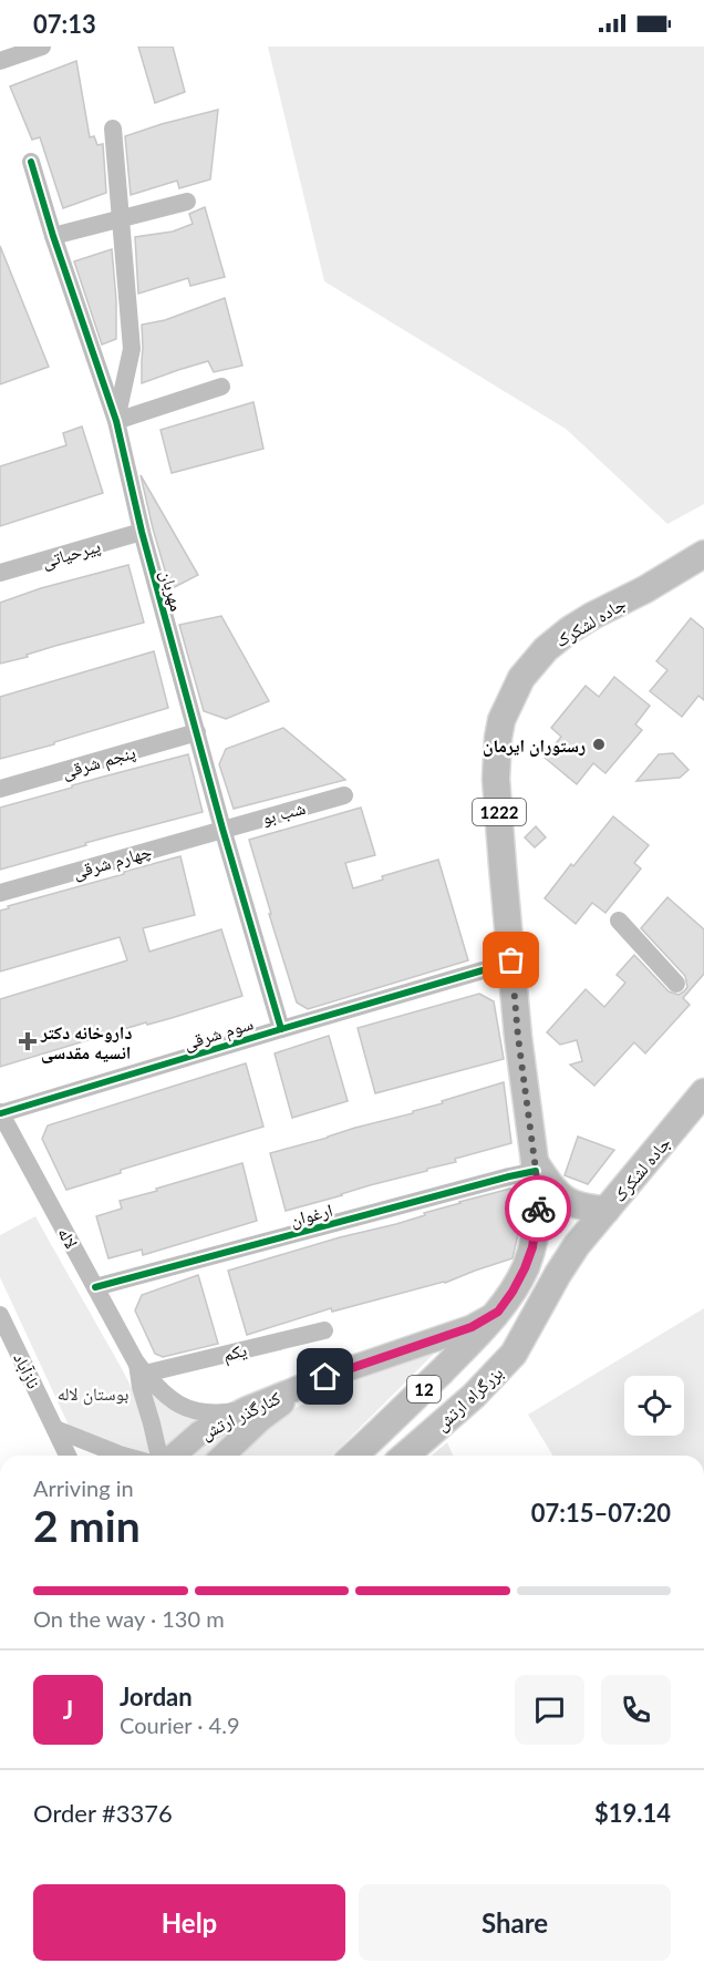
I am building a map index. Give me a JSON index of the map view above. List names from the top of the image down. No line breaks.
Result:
{"streets":{"highway":["جاده لشکرک","1222","12","بزرگراه ارتش","کنارگذر ارتش"],"street":["پیرحیاتی","مهربان","پنجم شرقی","شب بو","چهارم شرقی","سوم شرقی","ارغوان","لاله","یکم","نازآباد"]},"crossings":[["پیرحیاتی","مهربان"],["مهربان","پنجم شرقی"],["مهربان","شب بو"],["مهربان","چهارم شرقی"],["مهربان","سوم شرقی"],["جاده لشکرک","1222"],["جاده لشکرک","ارغوان"],["جاده لشکرک","بزرگراه ارتش"],["جاده لشکرک","کنارگذر ارتش"],["شب بو","چهارم شرقی"],["1222","ارغوان"],["سوم شرقی","لاله"],["ارغوان","لاله"],["لاله","یکم"],["لاله","کنارگذر ارتش"],["بزرگراه ارتش","کنارگذر ارتش"]],"parks":["بوستان لاله"],"places":{"other":["رستوران ايرمان"],"health":["داروخانه دکتر انسیه مقدسی"]},"page":{"status":"07:13","heading":["2 min","Arriving in","07:15–07:20"],"panel":["Jordan","Courier · 4.9","Order #3376","$19.14"],"bar":"On the way · 130 m","round":"J","buttons":["Help","Share"]}}
